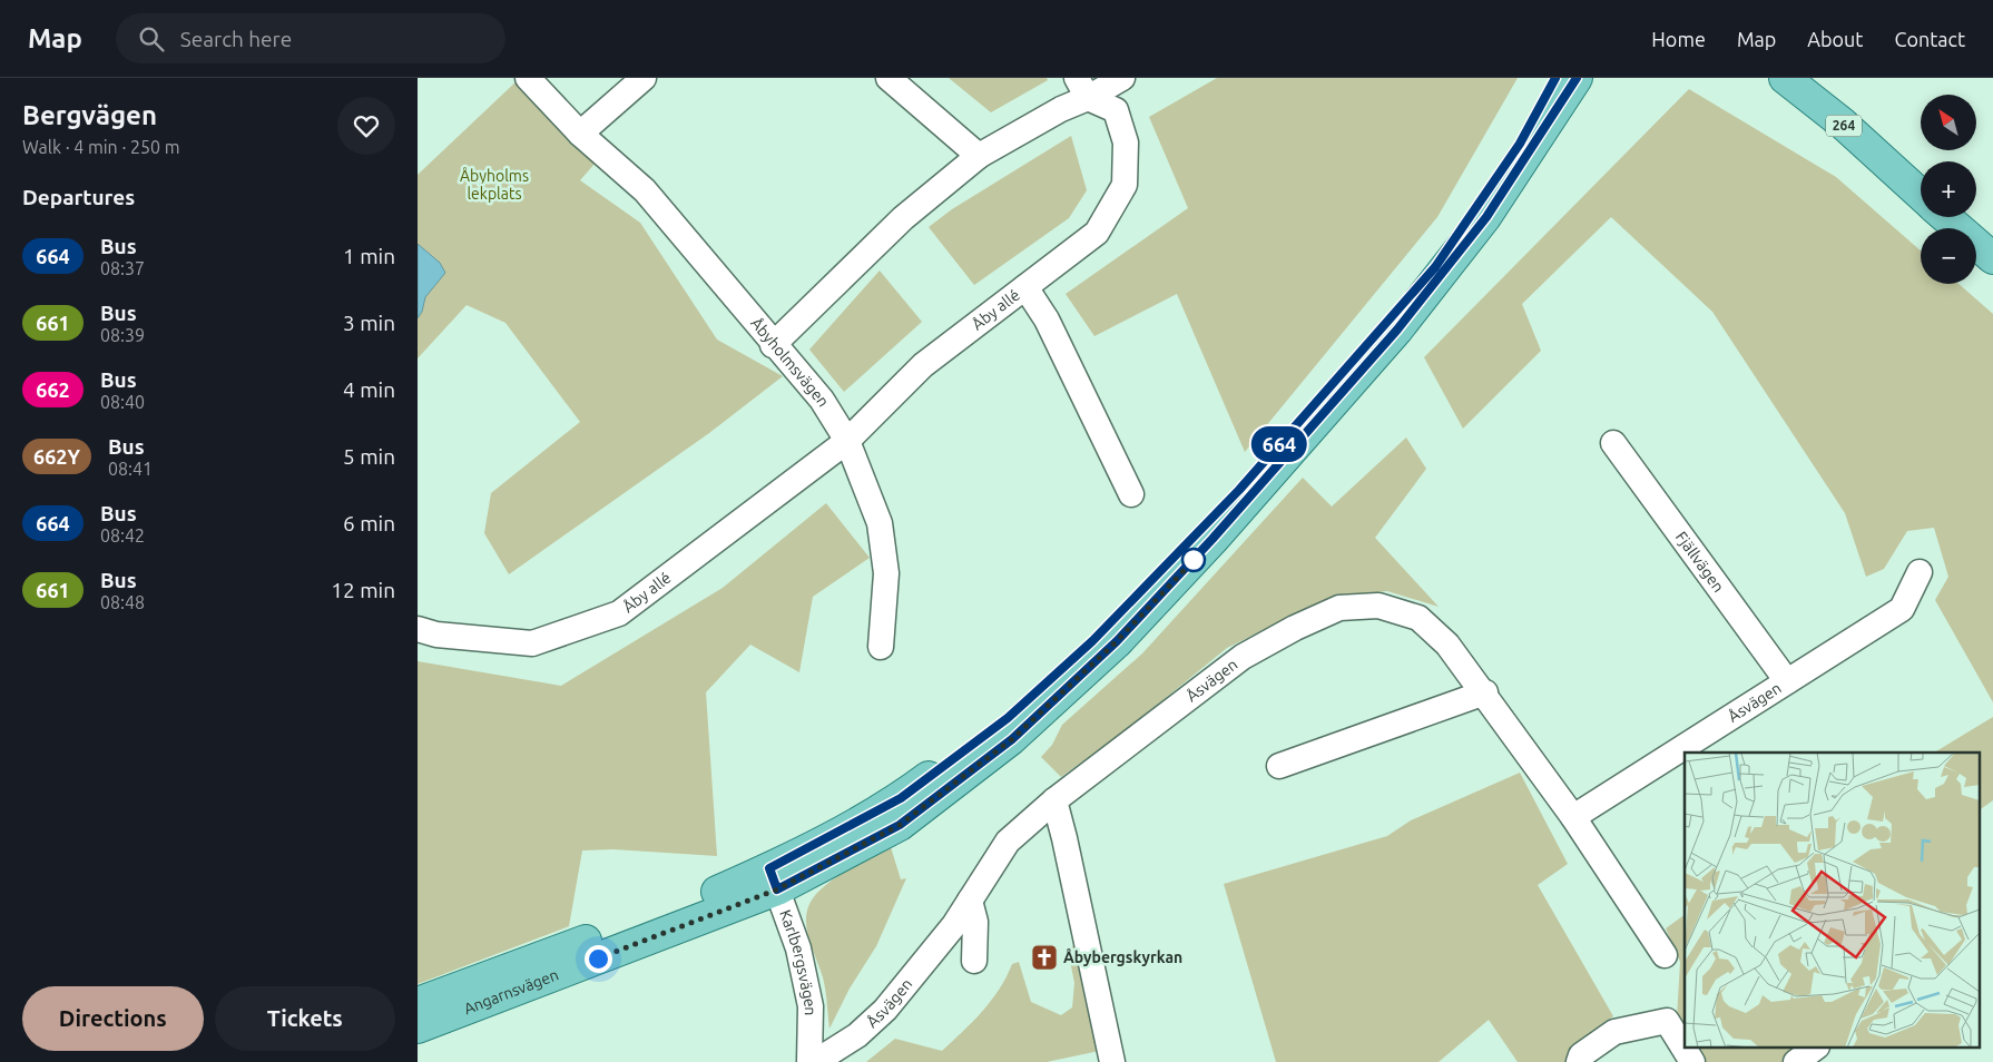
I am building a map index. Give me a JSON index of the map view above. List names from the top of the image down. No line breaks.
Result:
{"streets":{"main road":["264","Angarnsvägen"],"street":["Åby allé","Åbyholmsvägen","Fjällvägen","Åsvägen","Karlbergsvägen"]},"crossings":[["Åby allé","Åbyholmsvägen"],["Fjällvägen","Åsvägen"],["Karlbergsvägen","Angarnsvägen"]],"parks":["Åbyholms lekplats"],"places":{"church":["Åbybergskyrkan"]},"lines":["bus line 664"],"north":"top left","page":{"header":"Map","search":"Search here","nav":["Home","Map","About","Contact"],"heading":[["Bergvägen","Walk · 4 min · 250 m"],"Departures"],"on_map":"664","map_buttons":["+","−"],"list":[{"mark":"664","name":"Bus","note":"08:37","value":"1 min"},{"mark":"661","name":"Bus","note":"08:39","value":"3 min"},{"mark":"662","name":"Bus","note":"08:40","value":"4 min"},{"mark":"662Y","name":"Bus","note":"08:41","value":"5 min"},{"mark":"664","name":"Bus","note":"08:42","value":"6 min"},{"mark":"661","name":"Bus","note":"08:48","value":"12 min"}],"buttons":["Directions","Tickets"]}}
